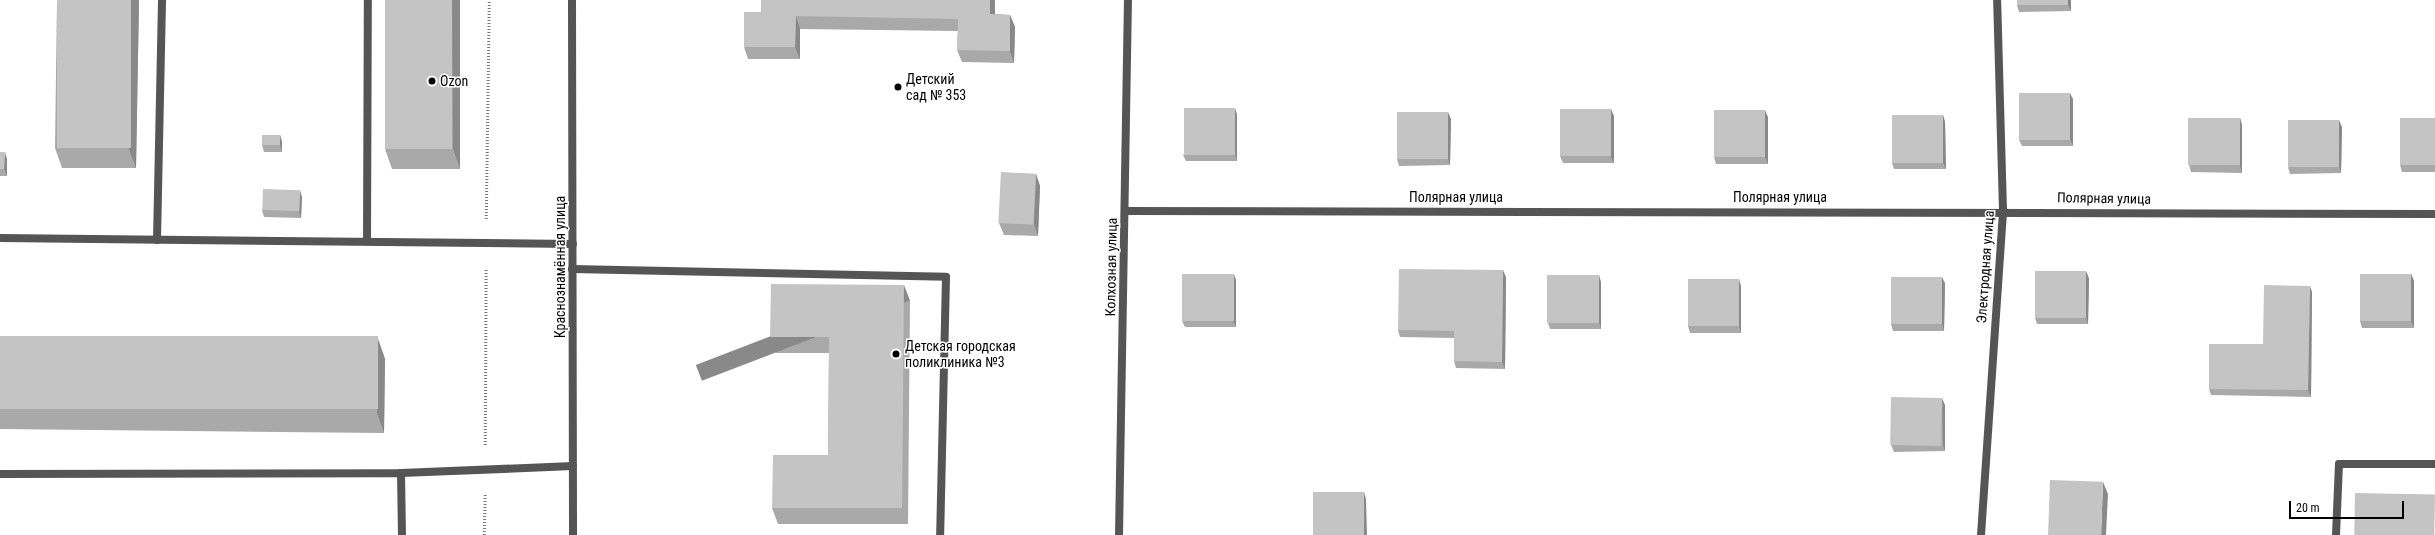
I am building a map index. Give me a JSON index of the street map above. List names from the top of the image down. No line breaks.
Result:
{"streets":{"street":["Полярная улица","Краснознамённая улица","Колхозная улица","Электродная улица"]},"crossings":[["Полярная улица","Колхозная улица"],["Полярная улица","Электродная улица"]],"places":["Ozon","Детский сад № 353","Детская городская поликлиника №3"],"scale_bar":"20 m"}
